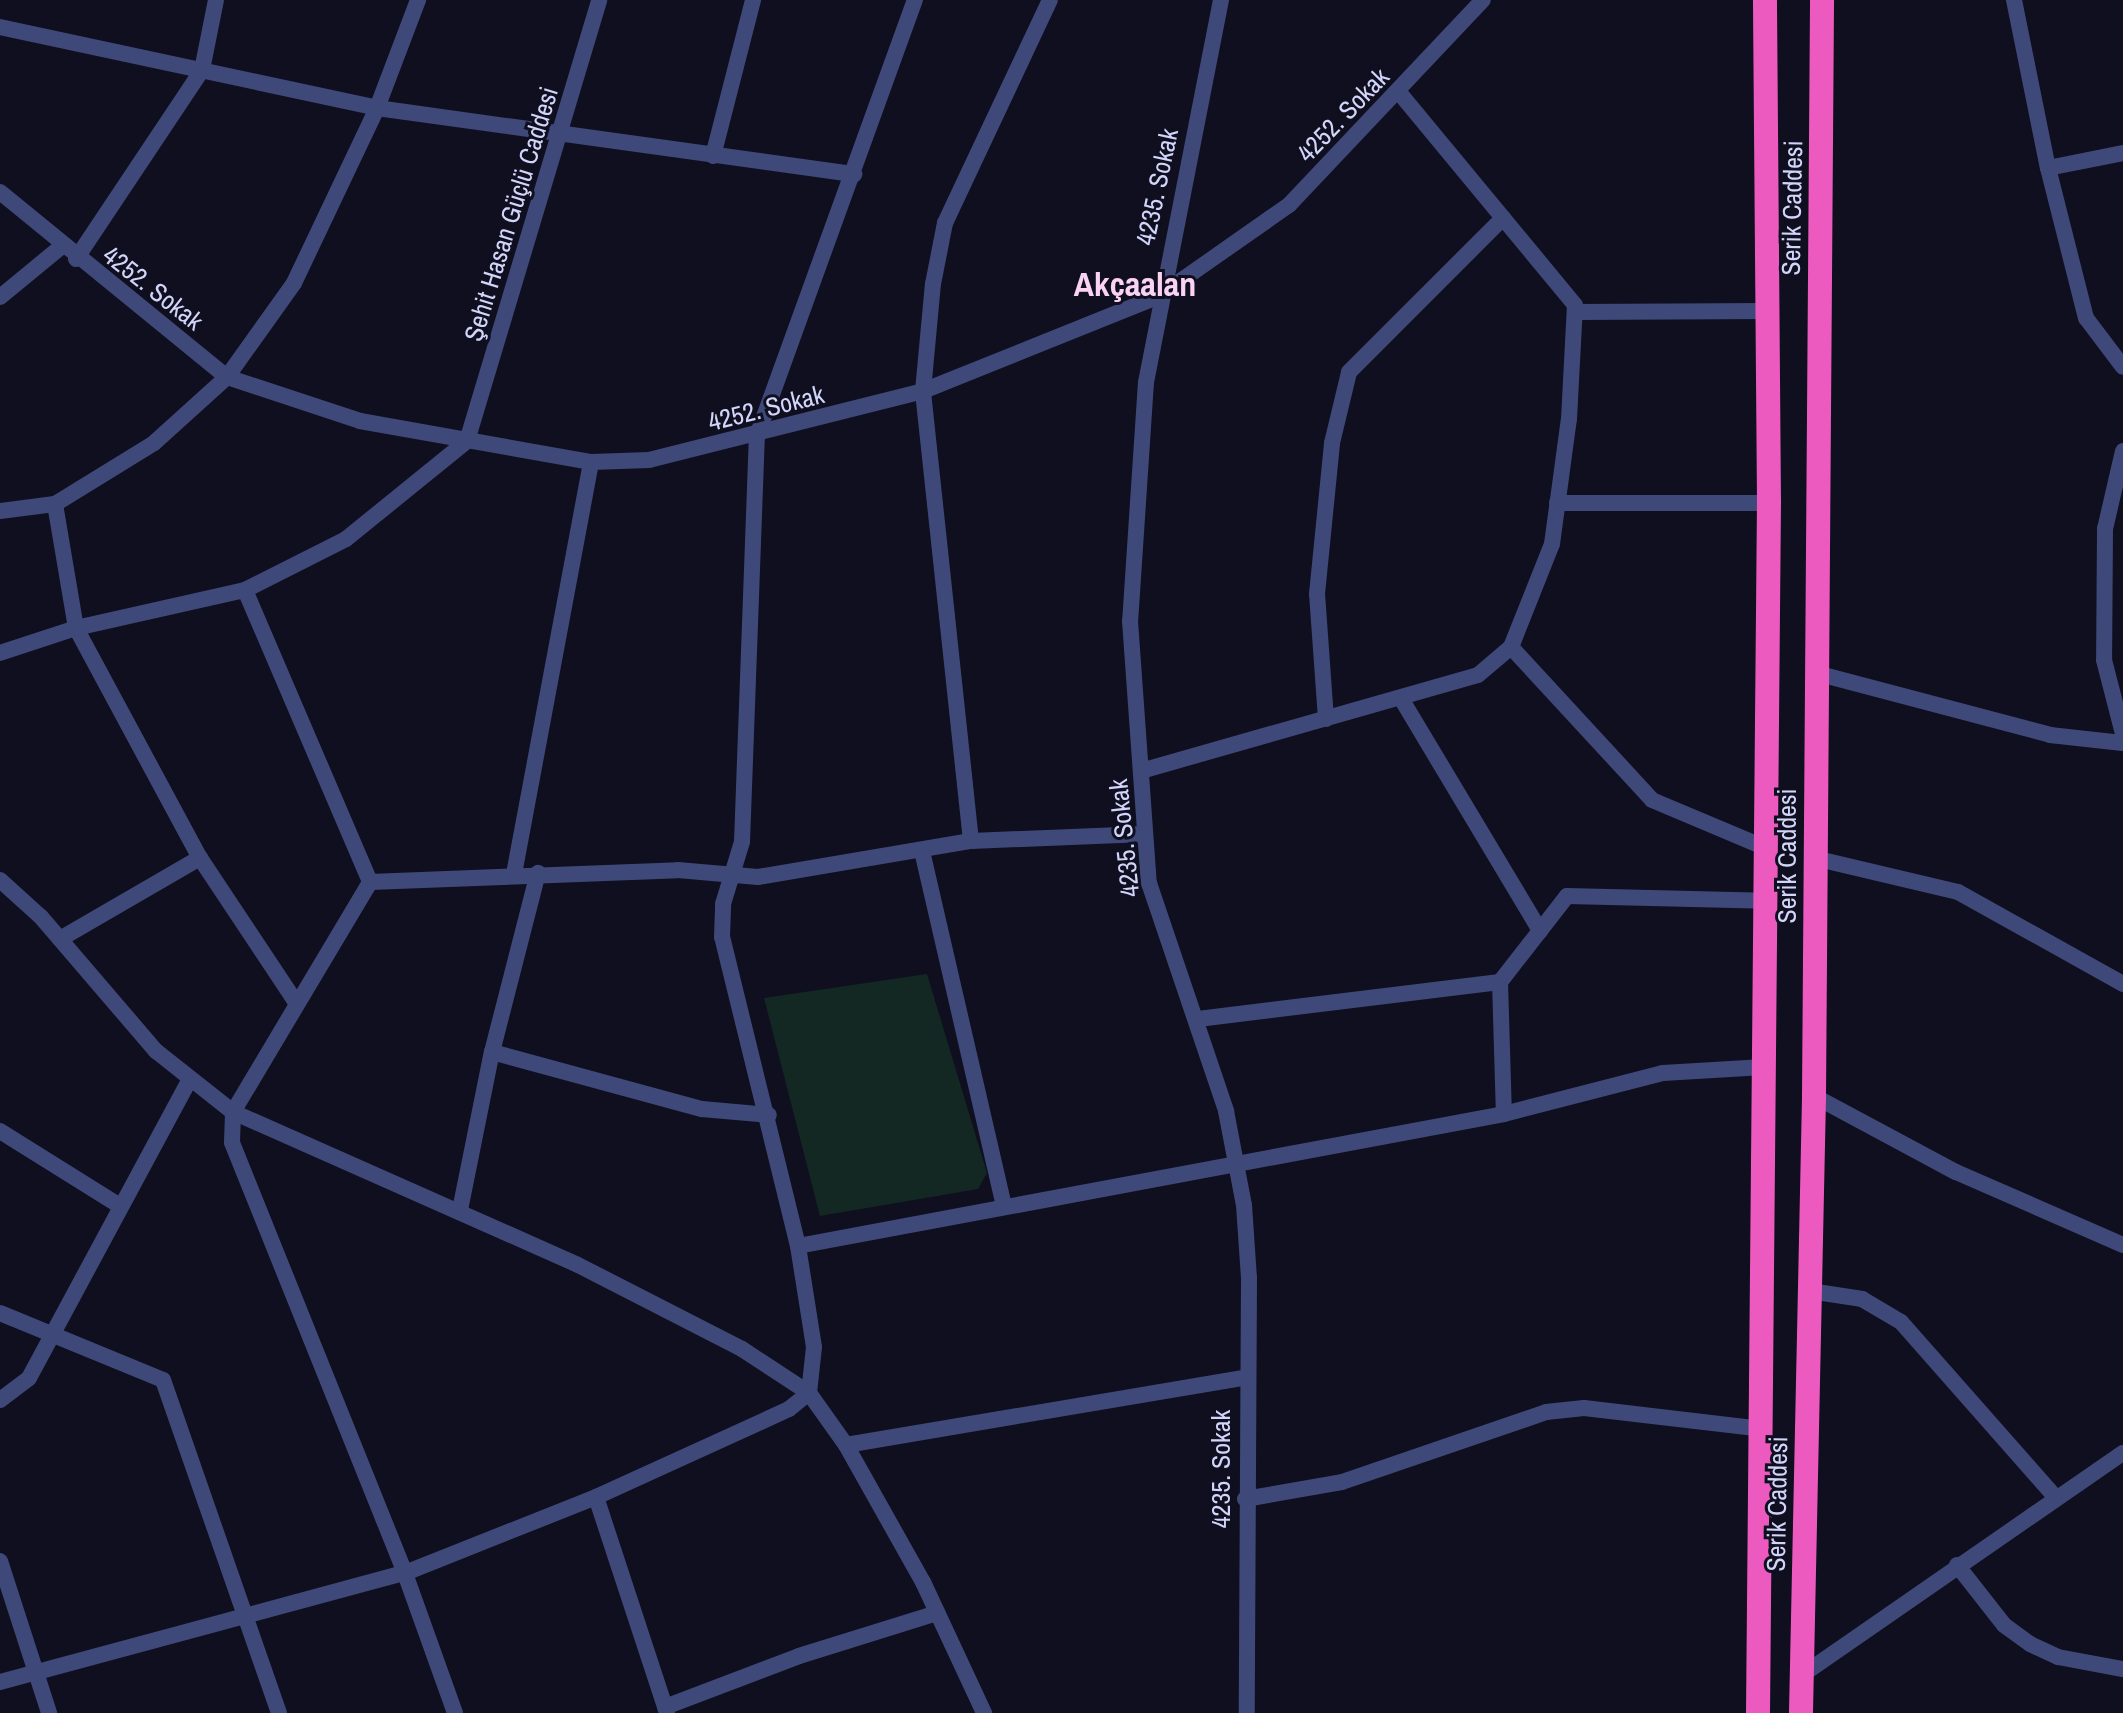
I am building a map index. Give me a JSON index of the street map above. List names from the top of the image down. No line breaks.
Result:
{"streets":{"highway":["Serik Caddesi"],"street":["4252. Sokak","4235. Sokak","Şehit Hasan Güçlü Caddesi"]},"crossings":[["4252. Sokak","4235. Sokak"],["4252. Sokak","Şehit Hasan Güçlü Caddesi"]],"districts":["Akçaalan"]}
